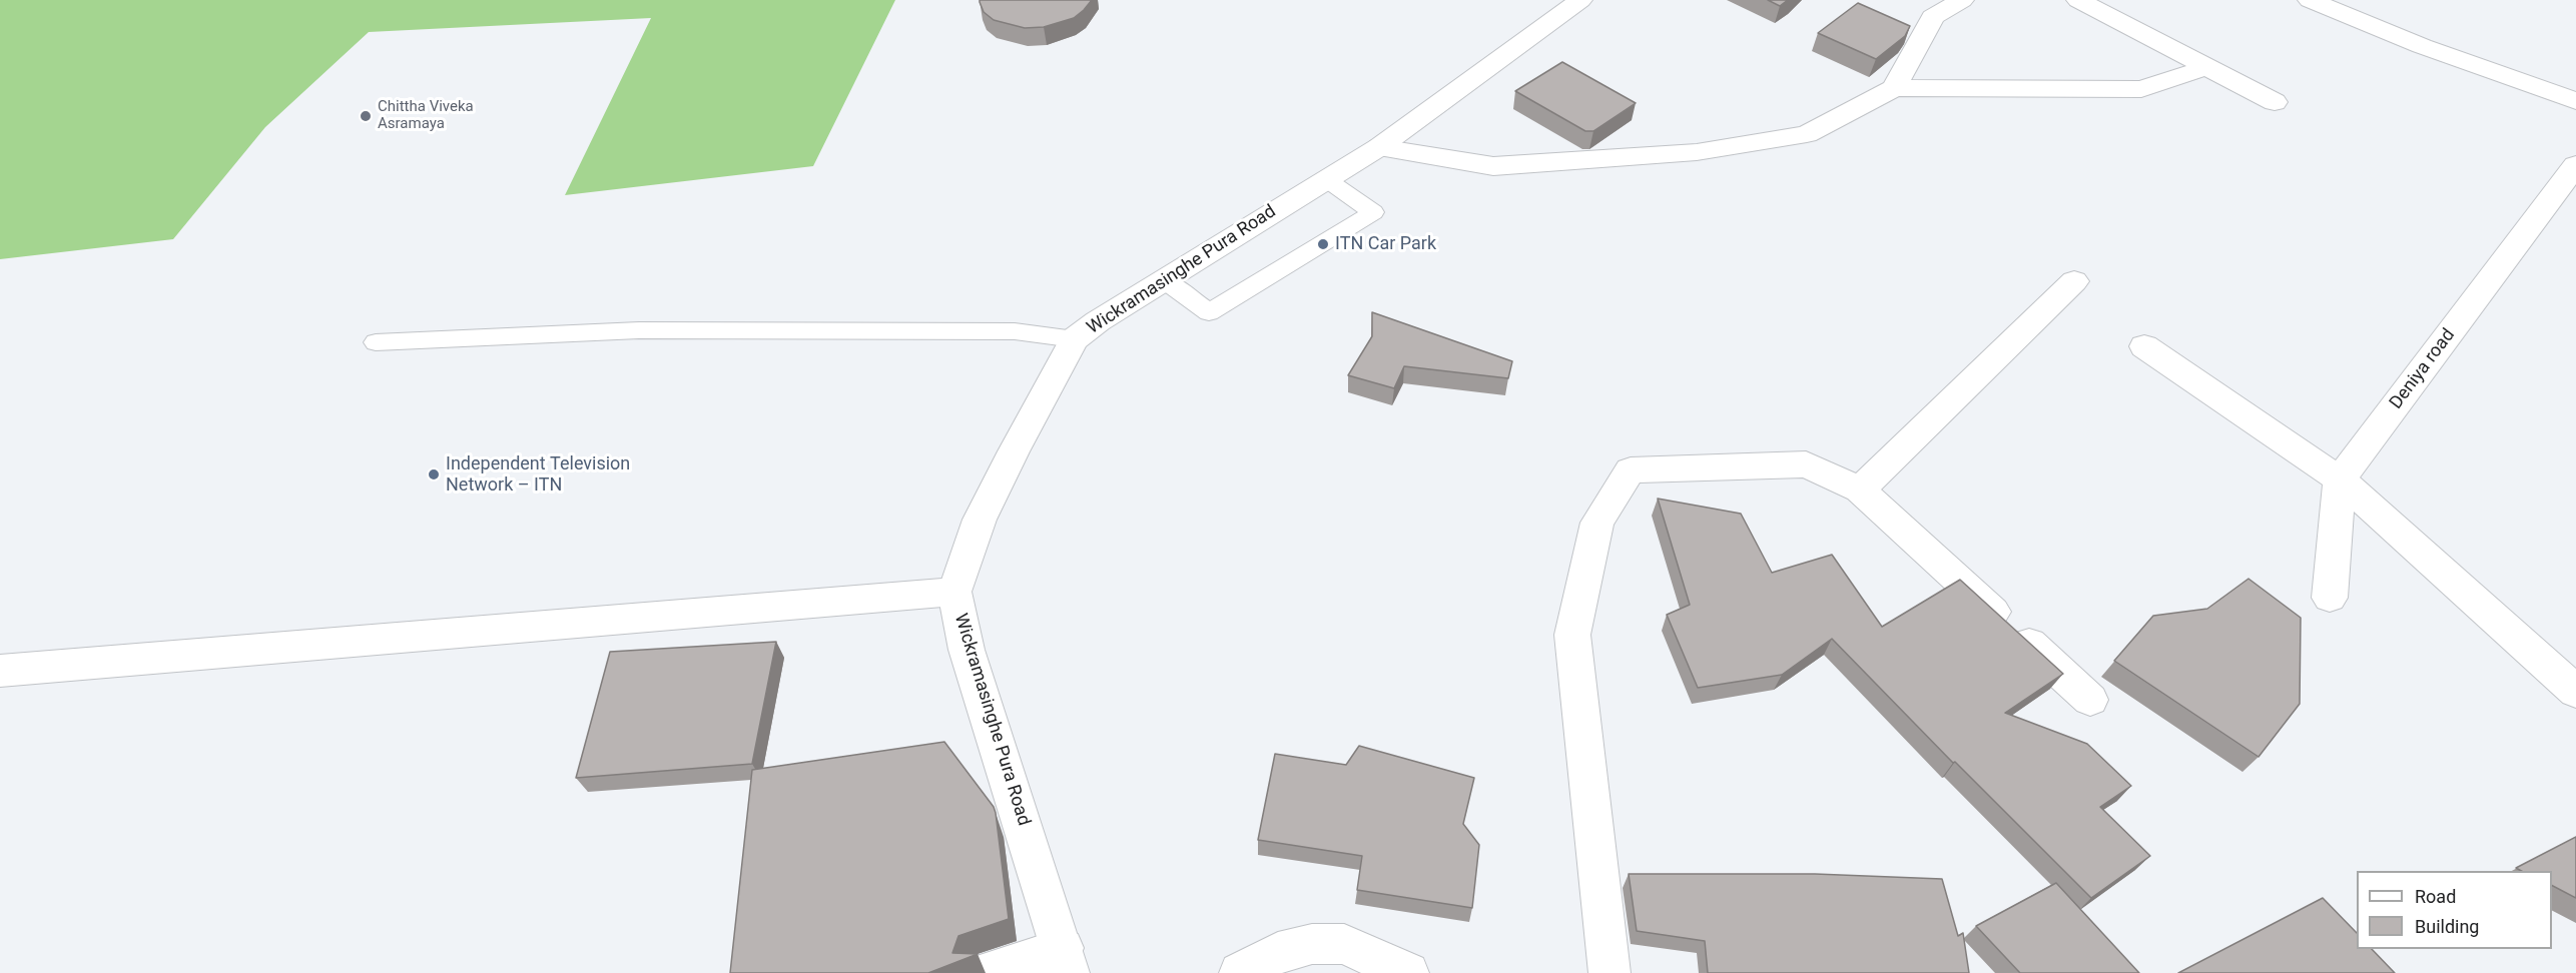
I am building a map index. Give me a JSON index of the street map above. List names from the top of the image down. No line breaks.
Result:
{"streets":{"street":["Wickramasinghe Pura Road","Deniya road"]},"places":["Chittha Viveka Asramaya","ITN Car Park","Independent Television Network – ITN"],"legend":["Road","Building"]}
